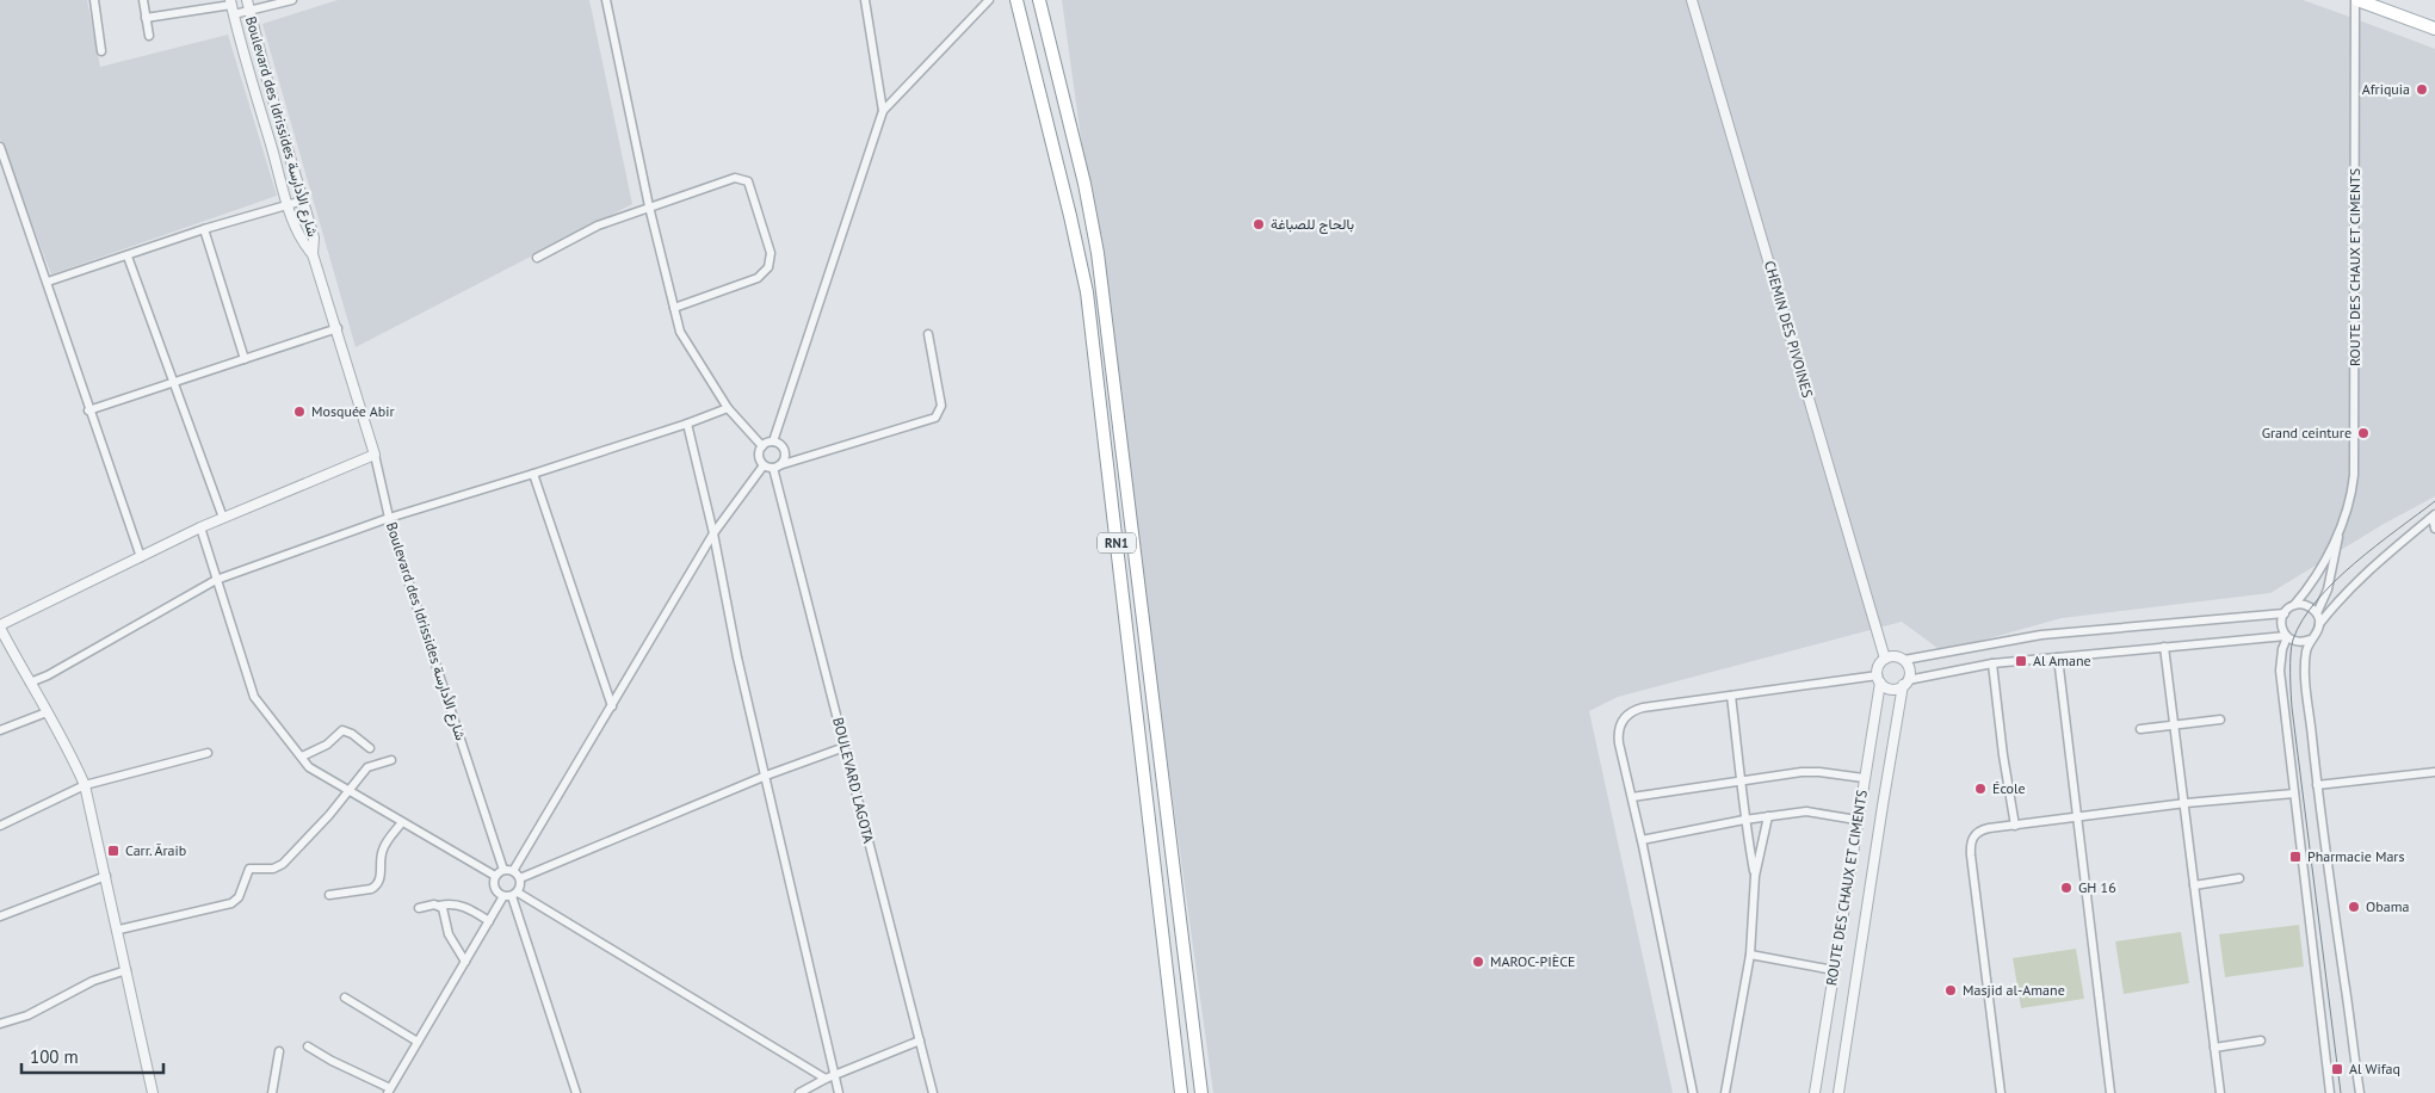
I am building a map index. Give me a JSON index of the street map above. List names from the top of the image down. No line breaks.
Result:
{"streets":{"main road":["RN1"],"street":["Boulevard des Idrissides شارع الأدارسة","ROUTE DES CHAUX ET CIMENTS","CHEMIN DES PIVOINES","BOULEVARD LAGOTA"]},"crossings":[["ROUTE DES CHAUX ET CIMENTS","CHEMIN DES PIVOINES"]],"places":{"other":["Afriquia","بالحاج للصباغة","Mosquée Abir","Grand ceinture","École","GH 16","Obama","MAROC-PIÈCE","Masjid al-Amane"],"transit":["Al Amane","Carr. Âraib","Pharmacie Mars","Al Wifaq"]},"scale_bar":"100 m"}
